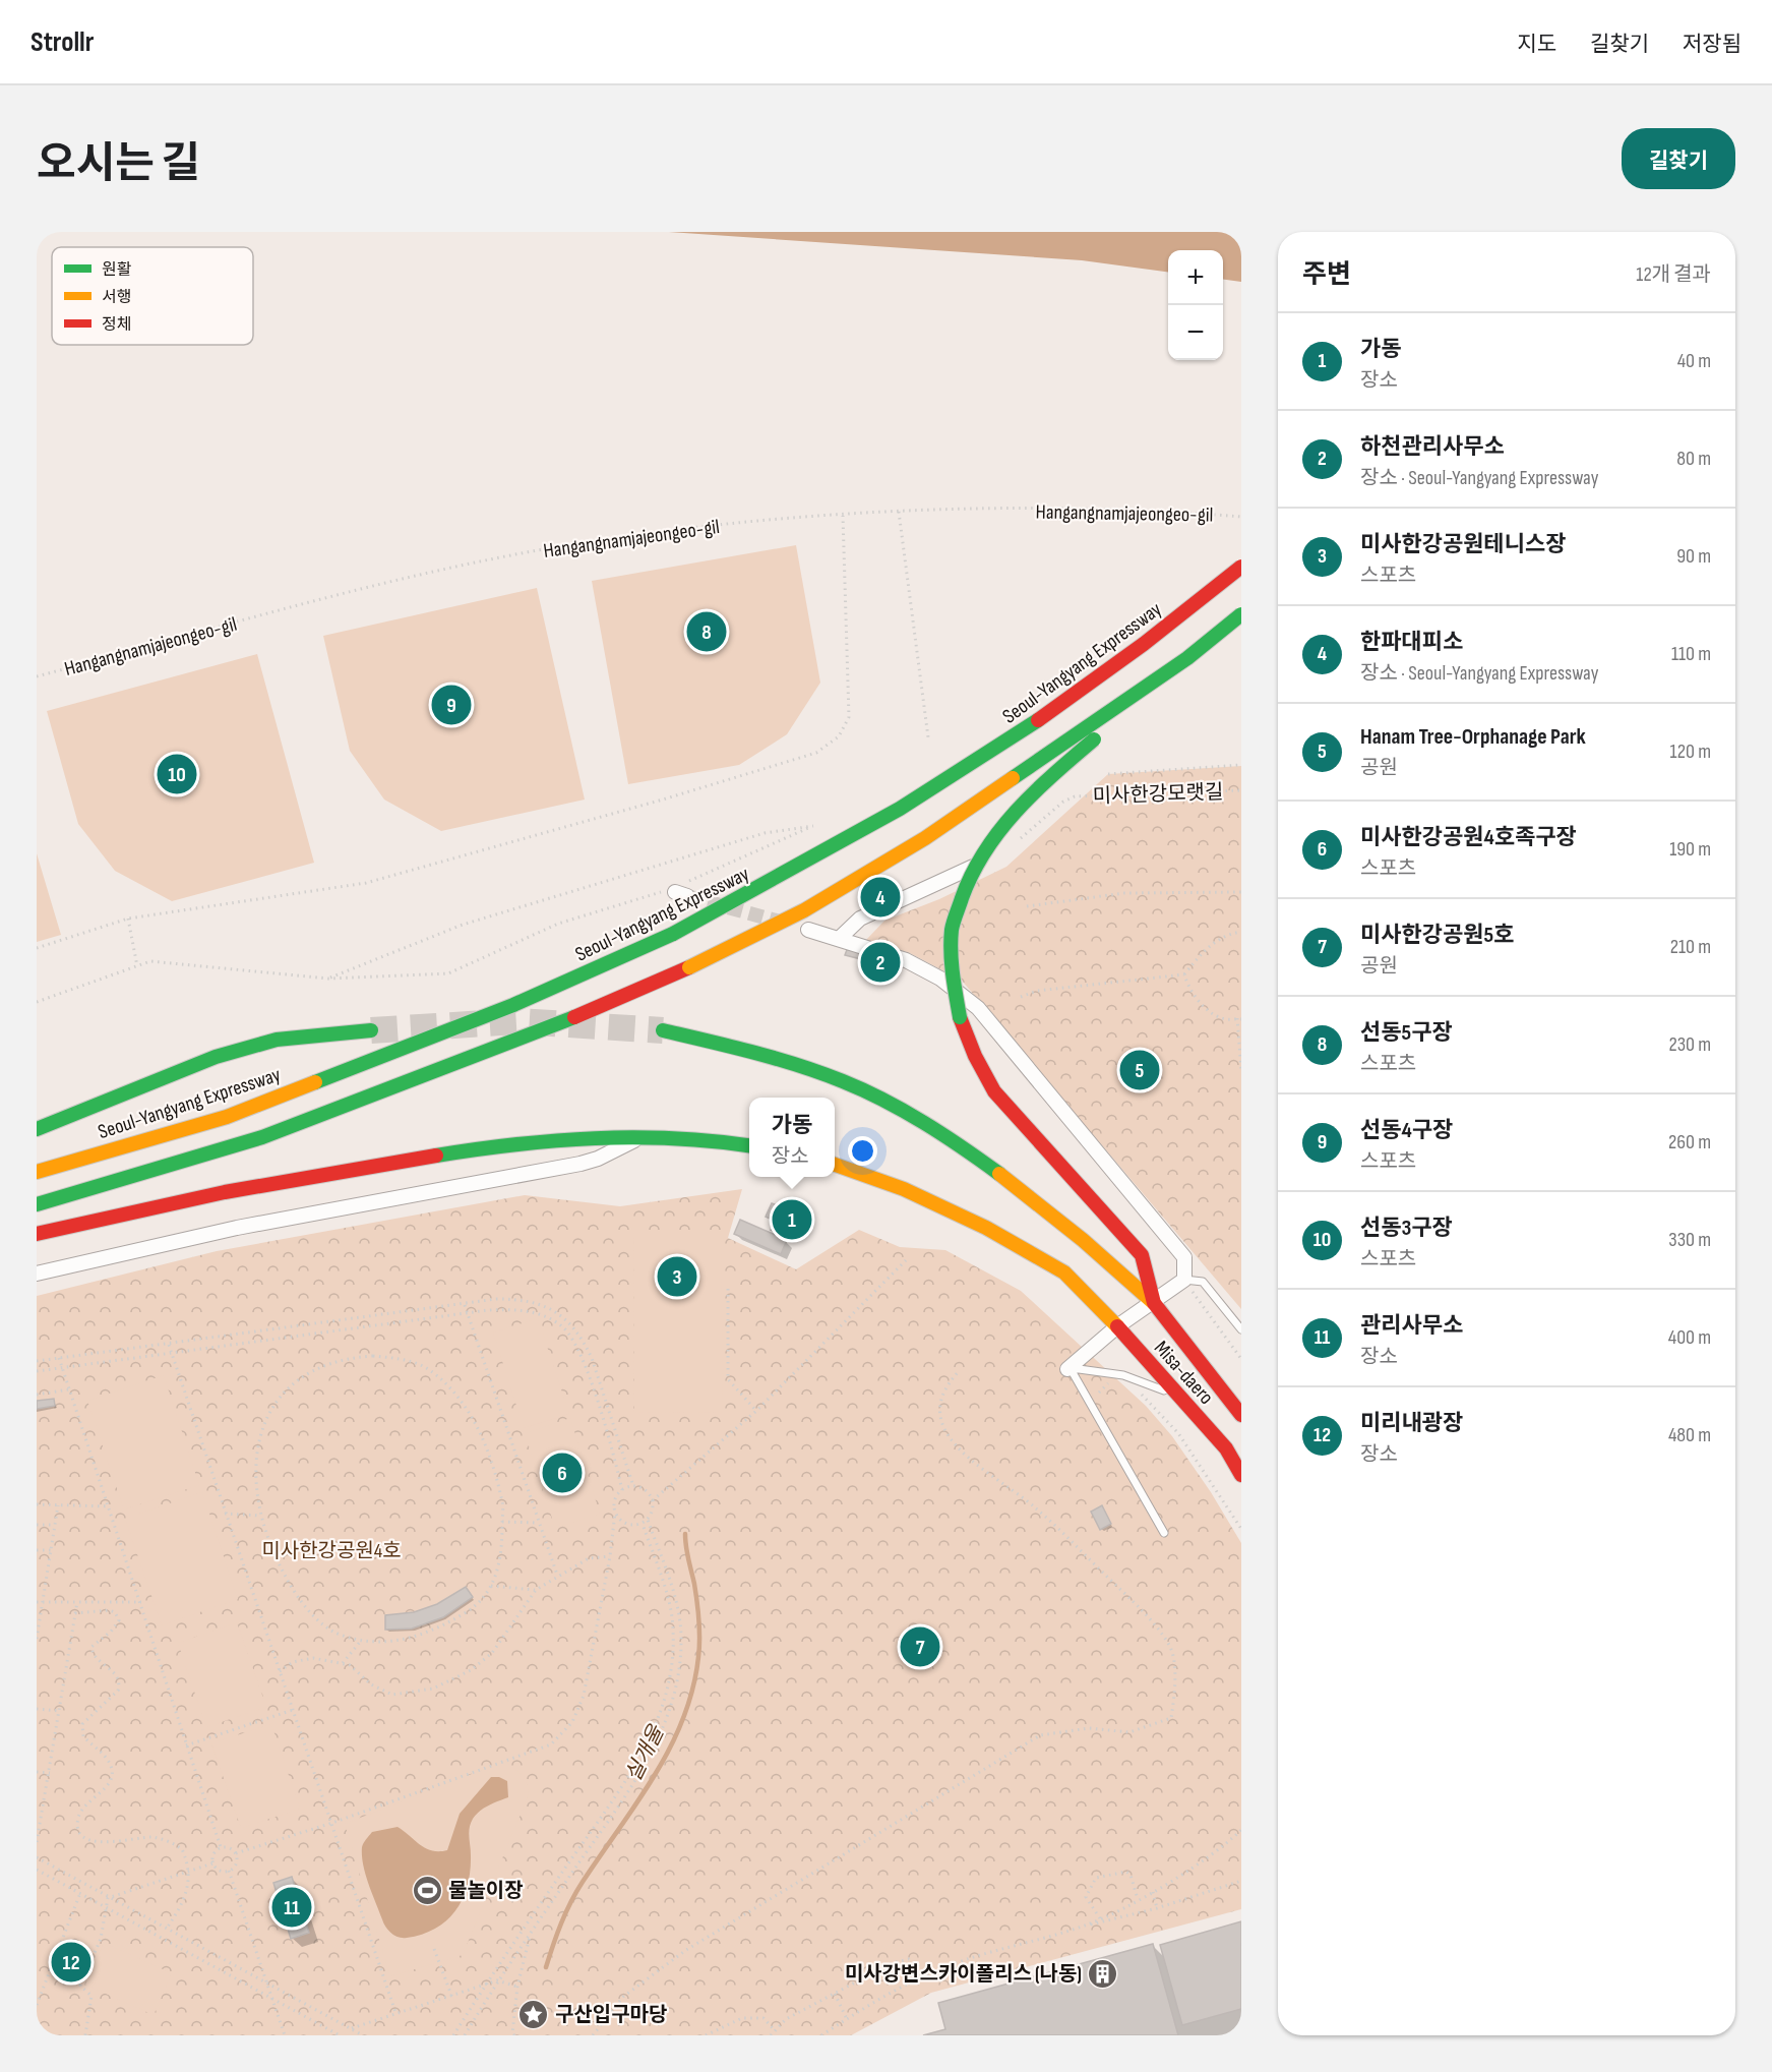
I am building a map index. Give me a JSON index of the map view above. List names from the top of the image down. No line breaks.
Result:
{"streets":{"main road":["Seoul-Yangyang Expressway","Misa-daero"],"path":["Hangangnamjajeongeo-gil","미사한강모랫길"]},"water":["실개울"],"parks":["미사한강공원4호"],"places":{"sports":["물놀이장"],"building":["미사강변스카이폴리스 (나동)"],"place":["구산입구마당"]},"legend":["원활","서행","정체"],"page":{"header":"Strollr","nav":["지도","길찾기","저장됨"],"title":"오시는 길","buttons":"길찾기","heading":["주변","12개 결과"],"map_buttons":["+","−"],"list":[{"mark":"1","name":"가동","note":"장소","value":"40 m"},{"mark":"2","name":"하천관리사무소","note":"장소 · Seoul-Yangyang Expressway","value":"80 m"},{"mark":"3","name":"미사한강공원테니스장","note":"스포츠","value":"90 m"},{"mark":"4","name":"한파대피소","note":"장소 · Seoul-Yangyang Expressway","value":"110 m"},{"mark":"5","name":"Hanam Tree-Orphanage Park","note":"공원","value":"120 m"},{"mark":"6","name":"미사한강공원4호족구장","note":"스포츠","value":"190 m"},{"mark":"7","name":"미사한강공원5호","note":"공원","value":"210 m"},{"mark":"8","name":"선동5구장","note":"스포츠","value":"230 m"},{"mark":"9","name":"선동4구장","note":"스포츠","value":"260 m"},{"mark":"10","name":"선동3구장","note":"스포츠","value":"330 m"},{"mark":"11","name":"관리사무소","note":"장소","value":"400 m"},{"mark":"12","name":"미리내광장","note":"장소","value":"480 m"}],"pins":["8","9","10","4","2","5","1","3","6","7","11","12"],"popup":["가동","장소"]}}
